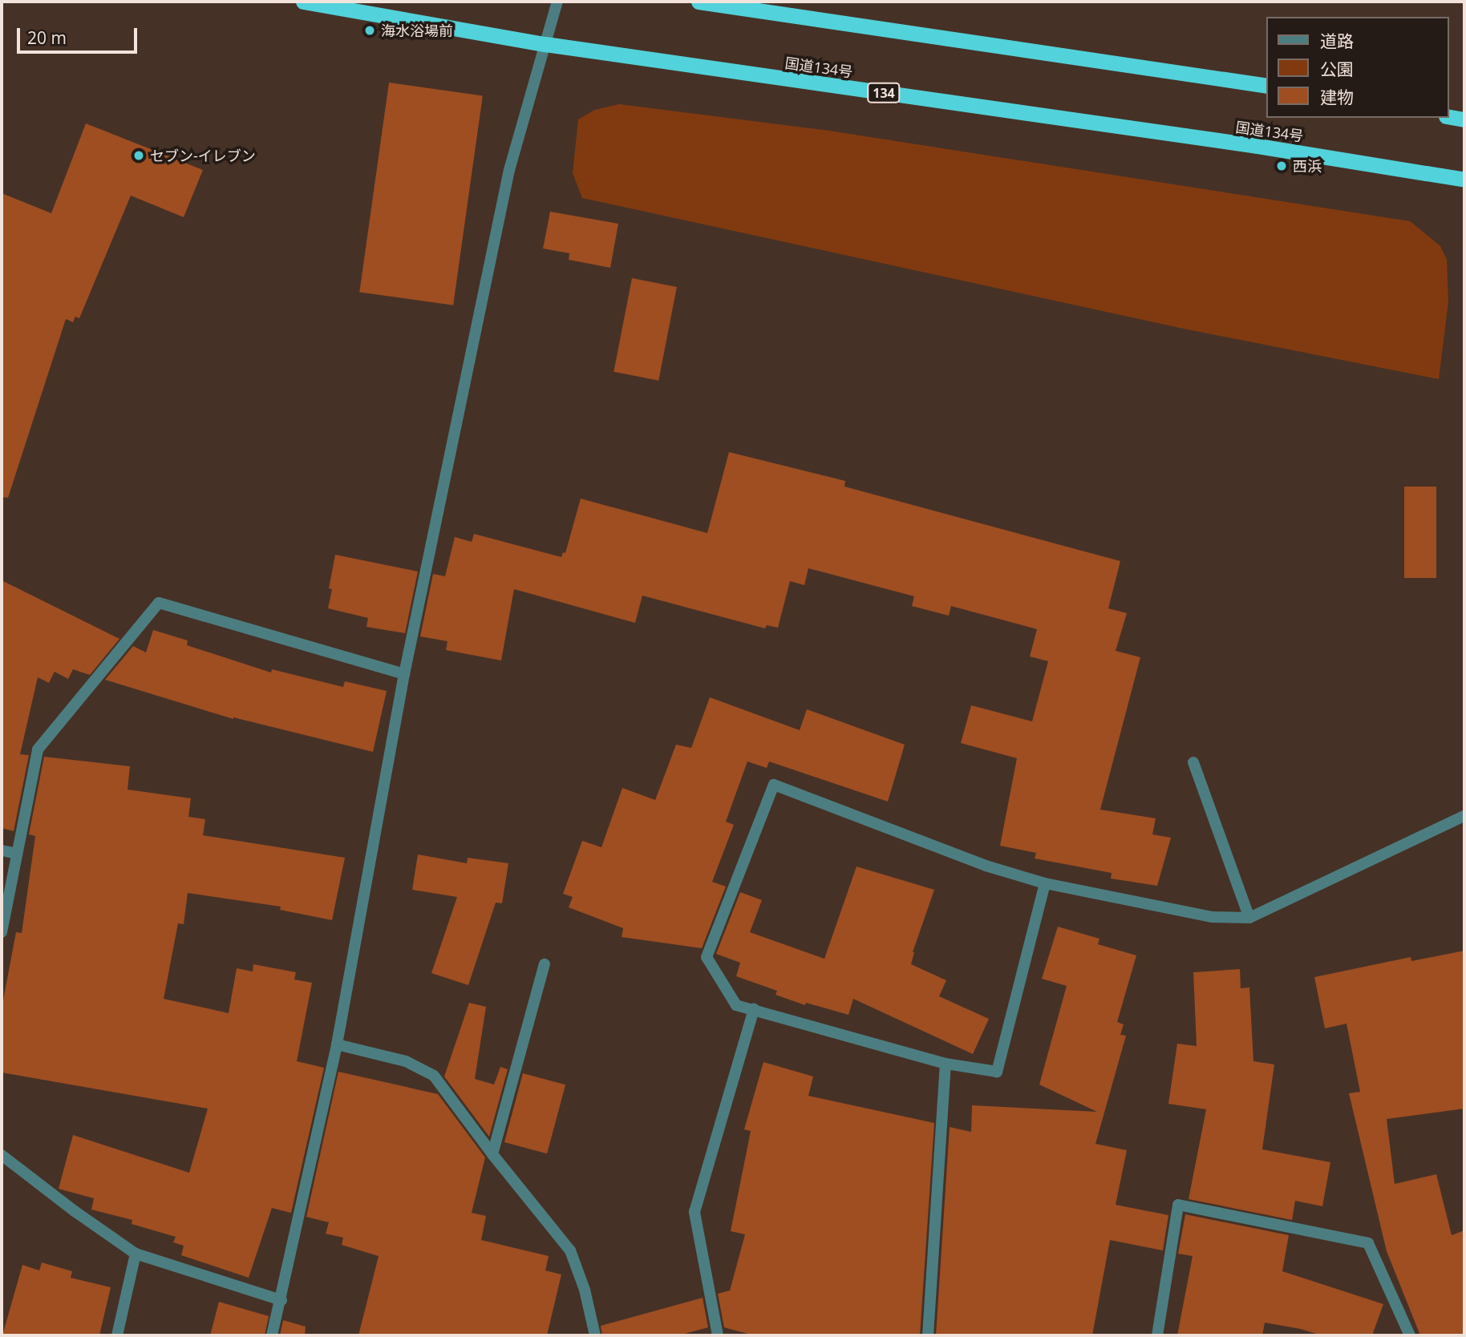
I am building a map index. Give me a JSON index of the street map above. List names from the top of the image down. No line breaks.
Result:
{"streets":{"highway":["国道134号","134"]},"places":["海水浴場前","セブン-イレブン","西浜"],"legend":["道路","公園","建物"],"scale_bar":"20 m"}
